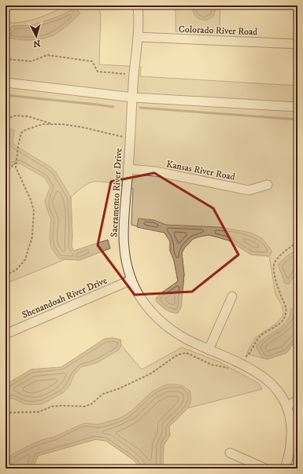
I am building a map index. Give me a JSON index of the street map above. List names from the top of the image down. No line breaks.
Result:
{"streets":{"street":["Colorado River Road","Kansas River Road","Sacramento River Drive","Shenandoah River Drive"]},"crossings":[["Colorado River Road","Sacramento River Drive"],["Kansas River Road","Sacramento River Drive"],["Sacramento River Drive","Shenandoah River Drive"]],"north":"bottom"}
